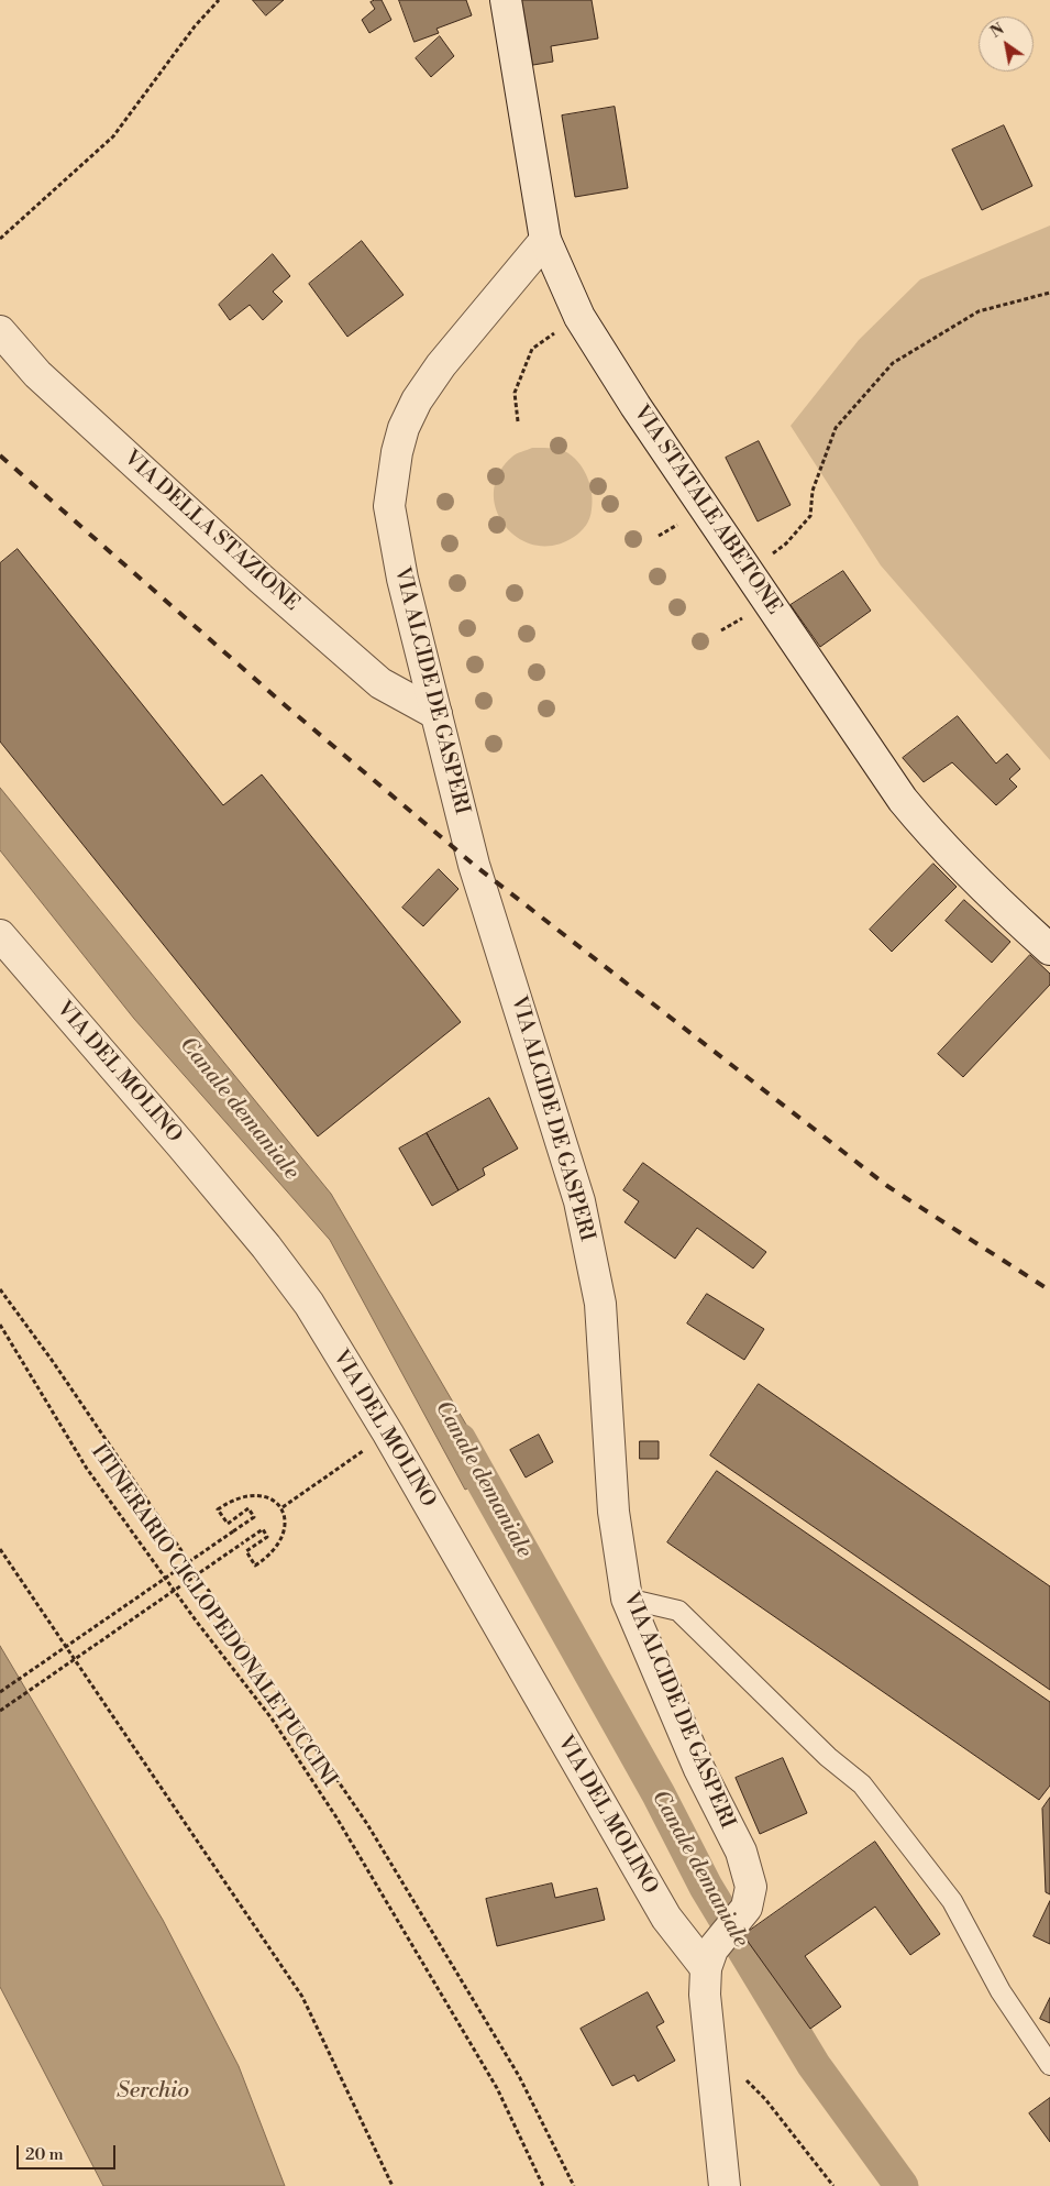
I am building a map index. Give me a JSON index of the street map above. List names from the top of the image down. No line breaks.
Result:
{"streets":{"street":["VIA STATALE ABETONE","VIA DELLA STAZIONE","VIA ALCIDE DE GASPERI","VIA DEL MOLINO"],"path":["ITINERARIO CICLOPEDONALE PUCCINI"]},"crossings":[["VIA STATALE ABETONE","VIA ALCIDE DE GASPERI"],["VIA DELLA STAZIONE","VIA ALCIDE DE GASPERI"],["VIA ALCIDE DE GASPERI","VIA DEL MOLINO"]],"water":["Canale demaniale","Serchio"],"scale_bar":"20 m","north":"top left"}
